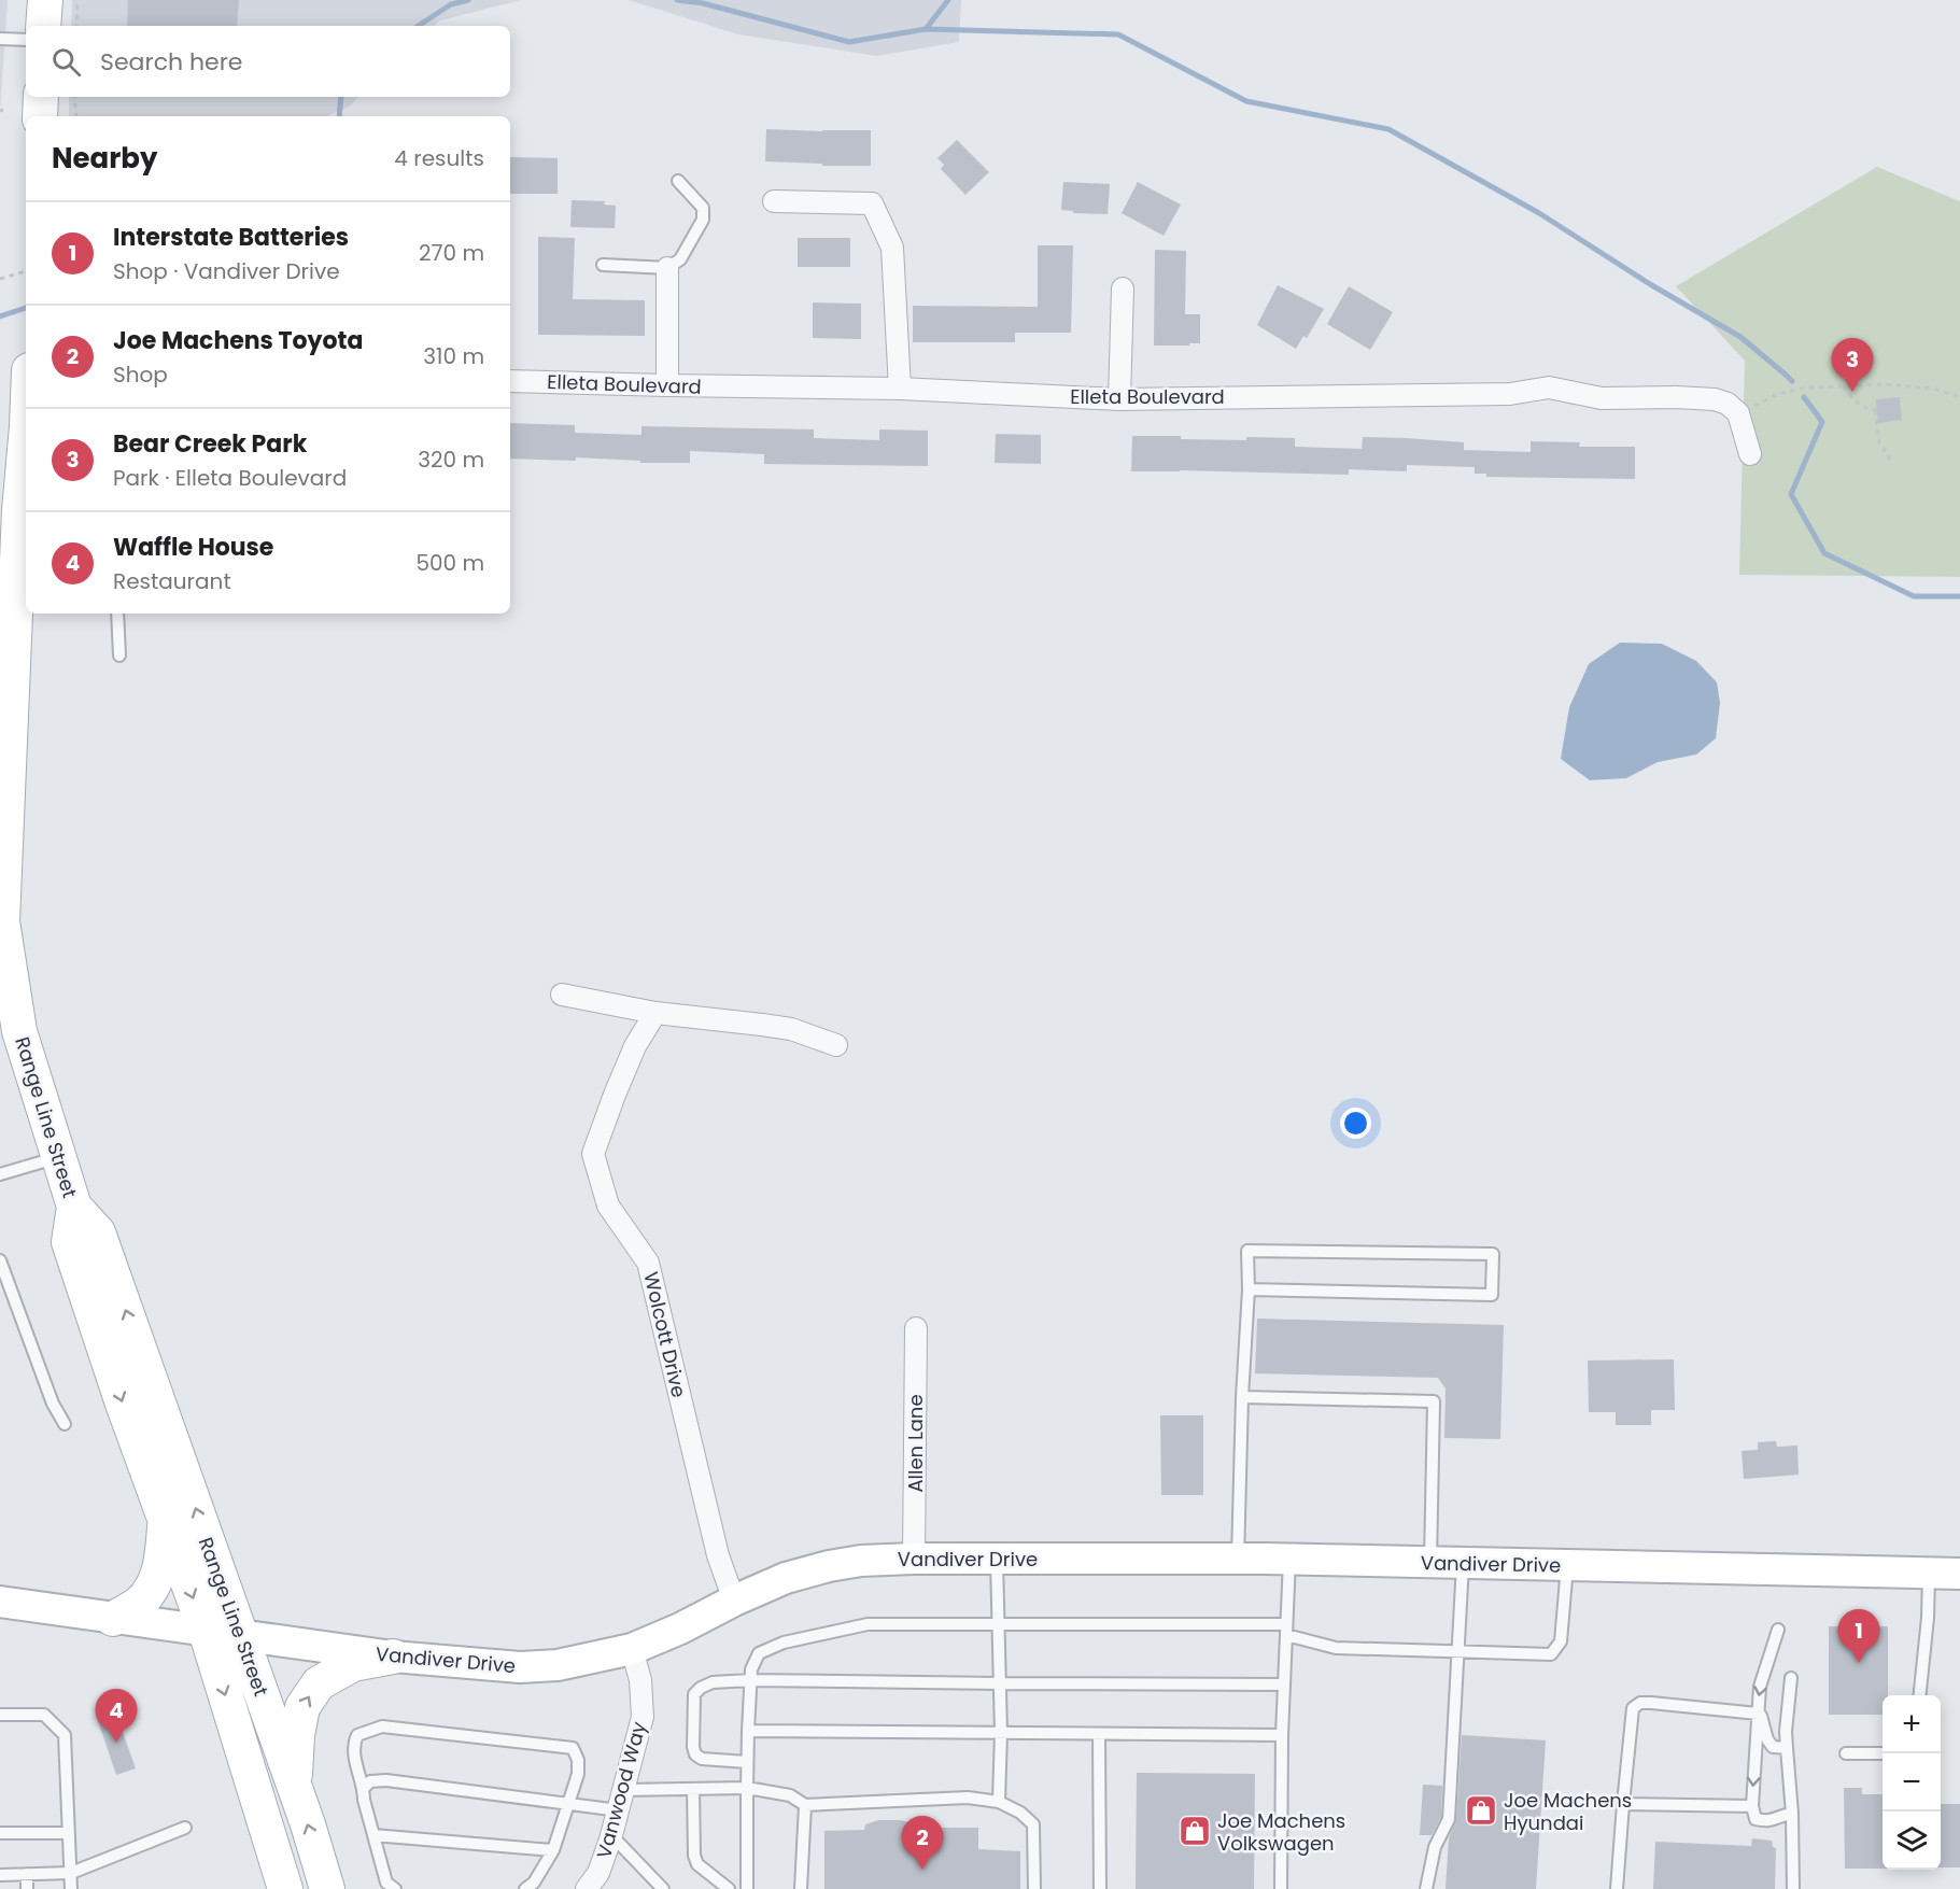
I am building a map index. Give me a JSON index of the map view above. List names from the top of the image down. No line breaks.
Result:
{"streets":{"main road":["Range Line Street","Vandiver Drive"],"street":["Elleta Boulevard","Wolcott Drive","Allen Lane","Vanwood Way"]},"crossings":[["Range Line Street","Vandiver Drive"],["Wolcott Drive","Vandiver Drive"],["Allen Lane","Vandiver Drive"],["Vandiver Drive","Vanwood Way"]],"places":{"shop":["Joe Machens Hyundai","Joe Machens Volkswagen"]},"page":{"search":"Search here","heading":["Nearby","4 results"],"list":[{"mark":"1","name":"Interstate Batteries","note":"Shop · Vandiver Drive","value":"270 m"},{"mark":"2","name":"Joe Machens Toyota","note":"Shop","value":"310 m"},{"mark":"3","name":"Bear Creek Park","note":"Park · Elleta Boulevard","value":"320 m"},{"mark":"4","name":"Waffle House","note":"Restaurant","value":"500 m"}],"pins":["3","1","4","2"],"map_buttons":["+","−"]}}
